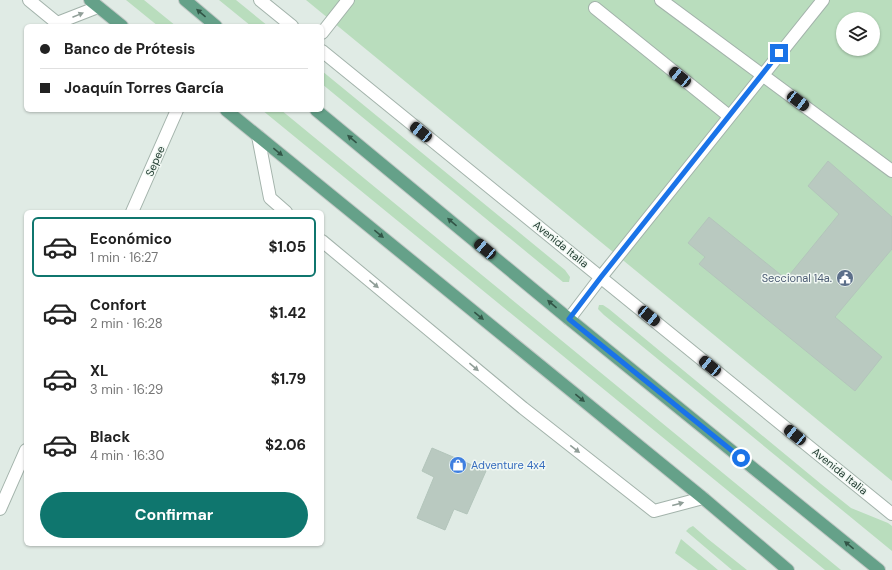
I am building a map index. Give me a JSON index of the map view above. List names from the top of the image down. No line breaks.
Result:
{"streets":{"street":["Sepee","Avenida Italia"]},"places":{"public building":["Seccional 14a."],"shop":["Adventure 4x4"]},"page":{"banner":["Banco de Prótesis","Joaquín Torres García"],"list":[{"name":"Económico","note":"1 min · 16:27","value":"$1.05"},{"name":"Confort","note":"2 min · 16:28","value":"$1.42"},{"name":"XL","note":"3 min · 16:29","value":"$1.79"},{"name":"Black","note":"4 min · 16:30","value":"$2.06"}],"buttons":"Confirmar"}}
